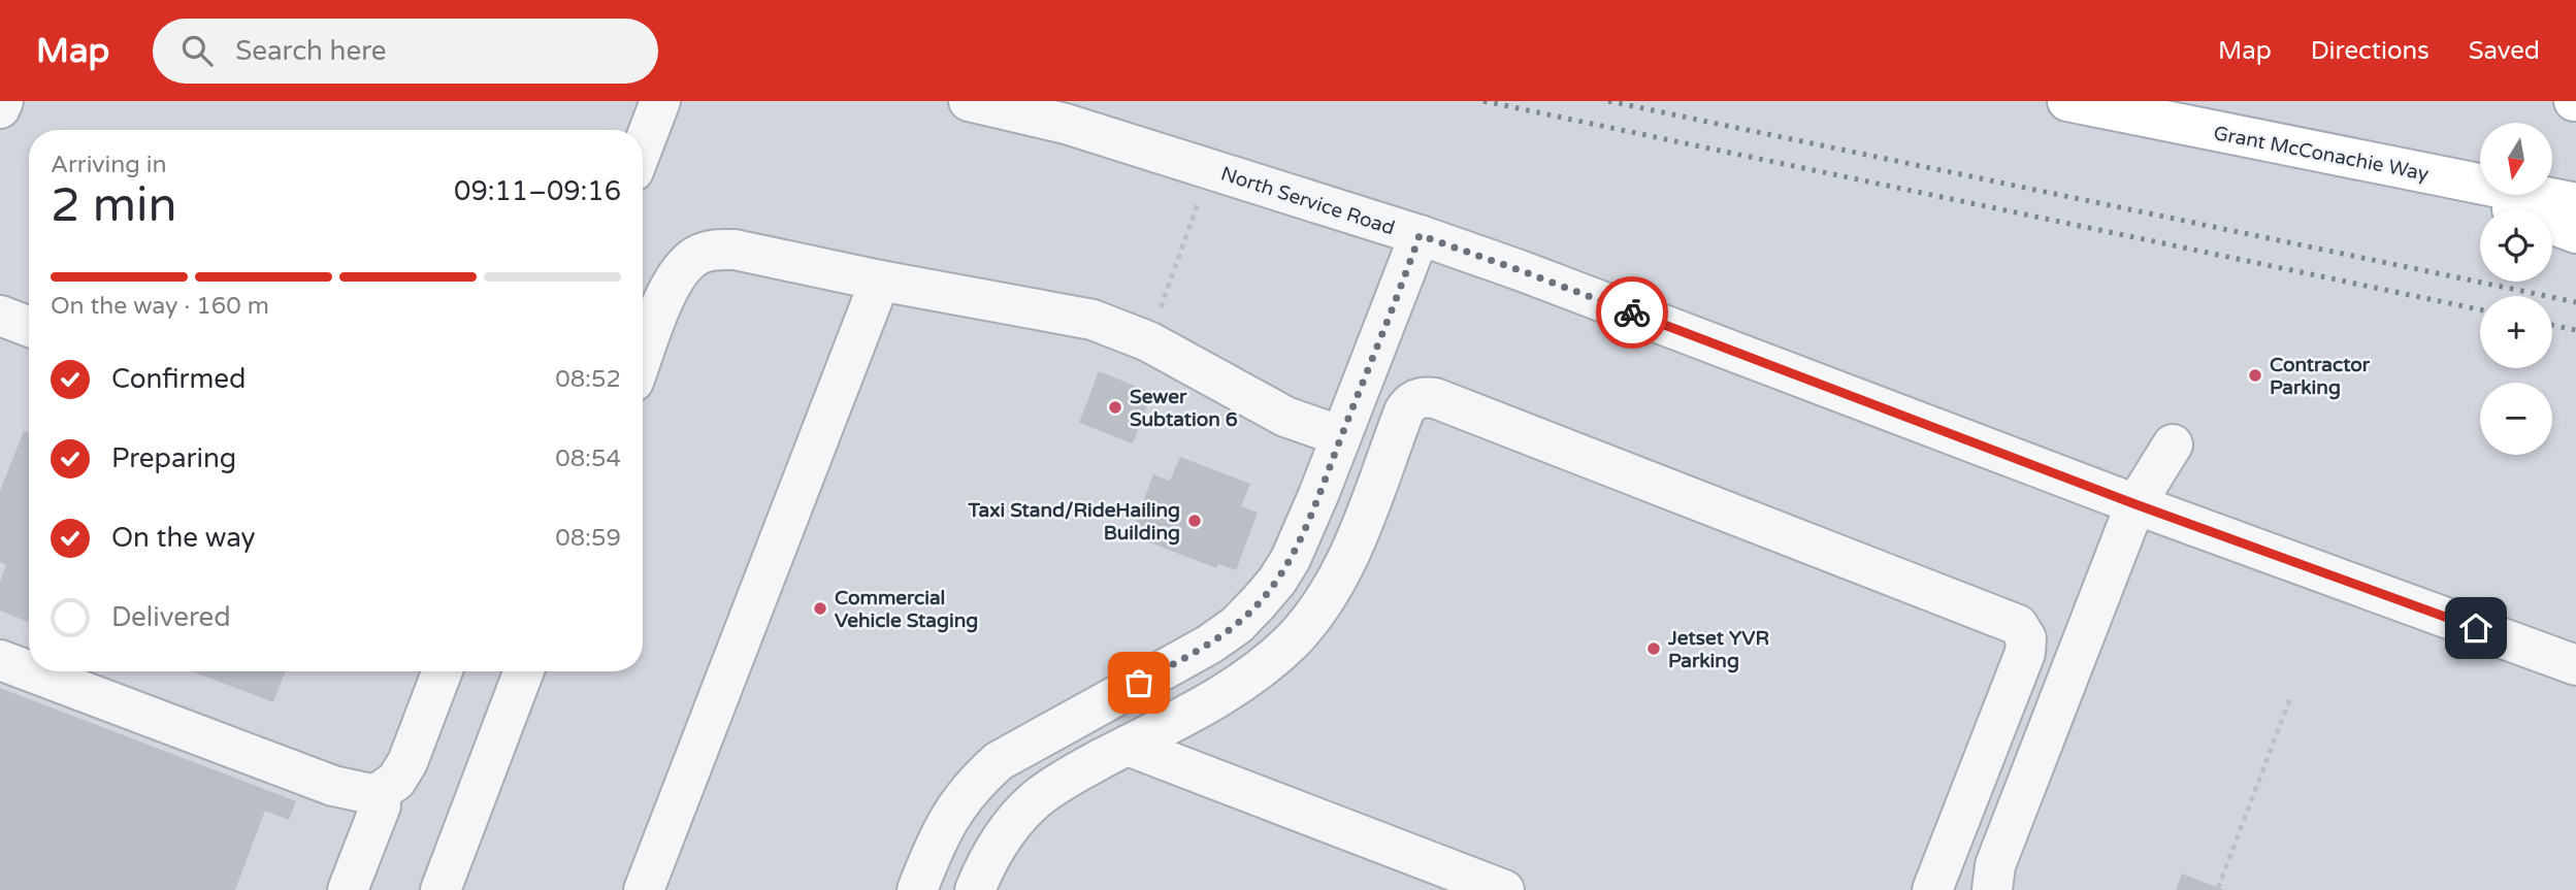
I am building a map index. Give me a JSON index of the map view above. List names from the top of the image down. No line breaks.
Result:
{"streets":{"main road":["Grant McConachie Way"],"street":["North Service Road"]},"places":["Contractor Parking","Sewer Subtation 6","Taxi Stand/RideHailing Building","Commercial Vehicle Staging","Jetset YVR Parking"],"north":"bottom","page":{"header":"Map","search":"Search here","nav":["Map","Directions","Saved"],"map_buttons":["+","−"],"heading":["2 min","Arriving in","09:11–09:16"],"bar":"On the way · 160 m","list":[["Confirmed","08:52"],["Preparing","08:54"],["On the way","08:59"],"Delivered"]}}
